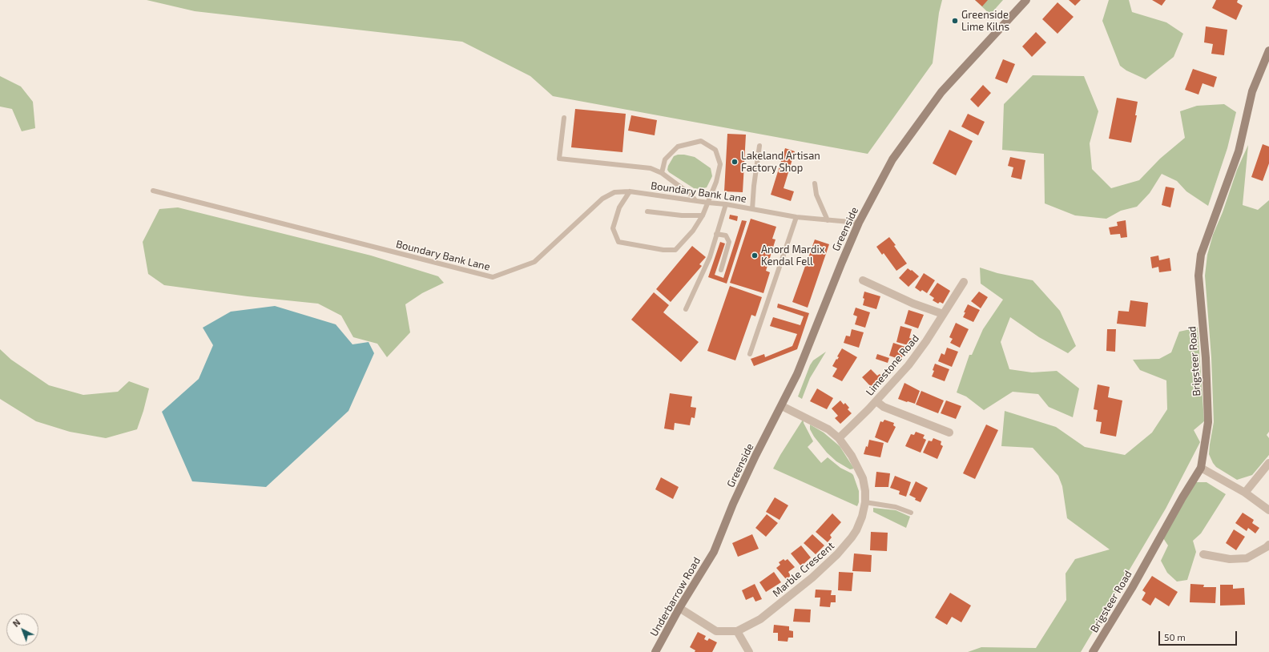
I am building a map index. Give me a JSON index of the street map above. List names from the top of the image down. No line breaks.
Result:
{"streets":{"street":["Greenside","Brigsteer Road","Limestone Road","Marble Crescent","Underbarrow Road"],"lane":["Boundary Bank Lane"]},"crossings":[["Boundary Bank Lane","Greenside"],["Greenside","Marble Crescent"],["Greenside","Underbarrow Road"],["Limestone Road","Marble Crescent"],["Marble Crescent","Underbarrow Road"]],"places":["Greenside Lime Kilns","Lakeland Artisan Factory Shop","Anord Mardix Kendal Fell"],"scale_bar":"50 m","north":"top left"}
